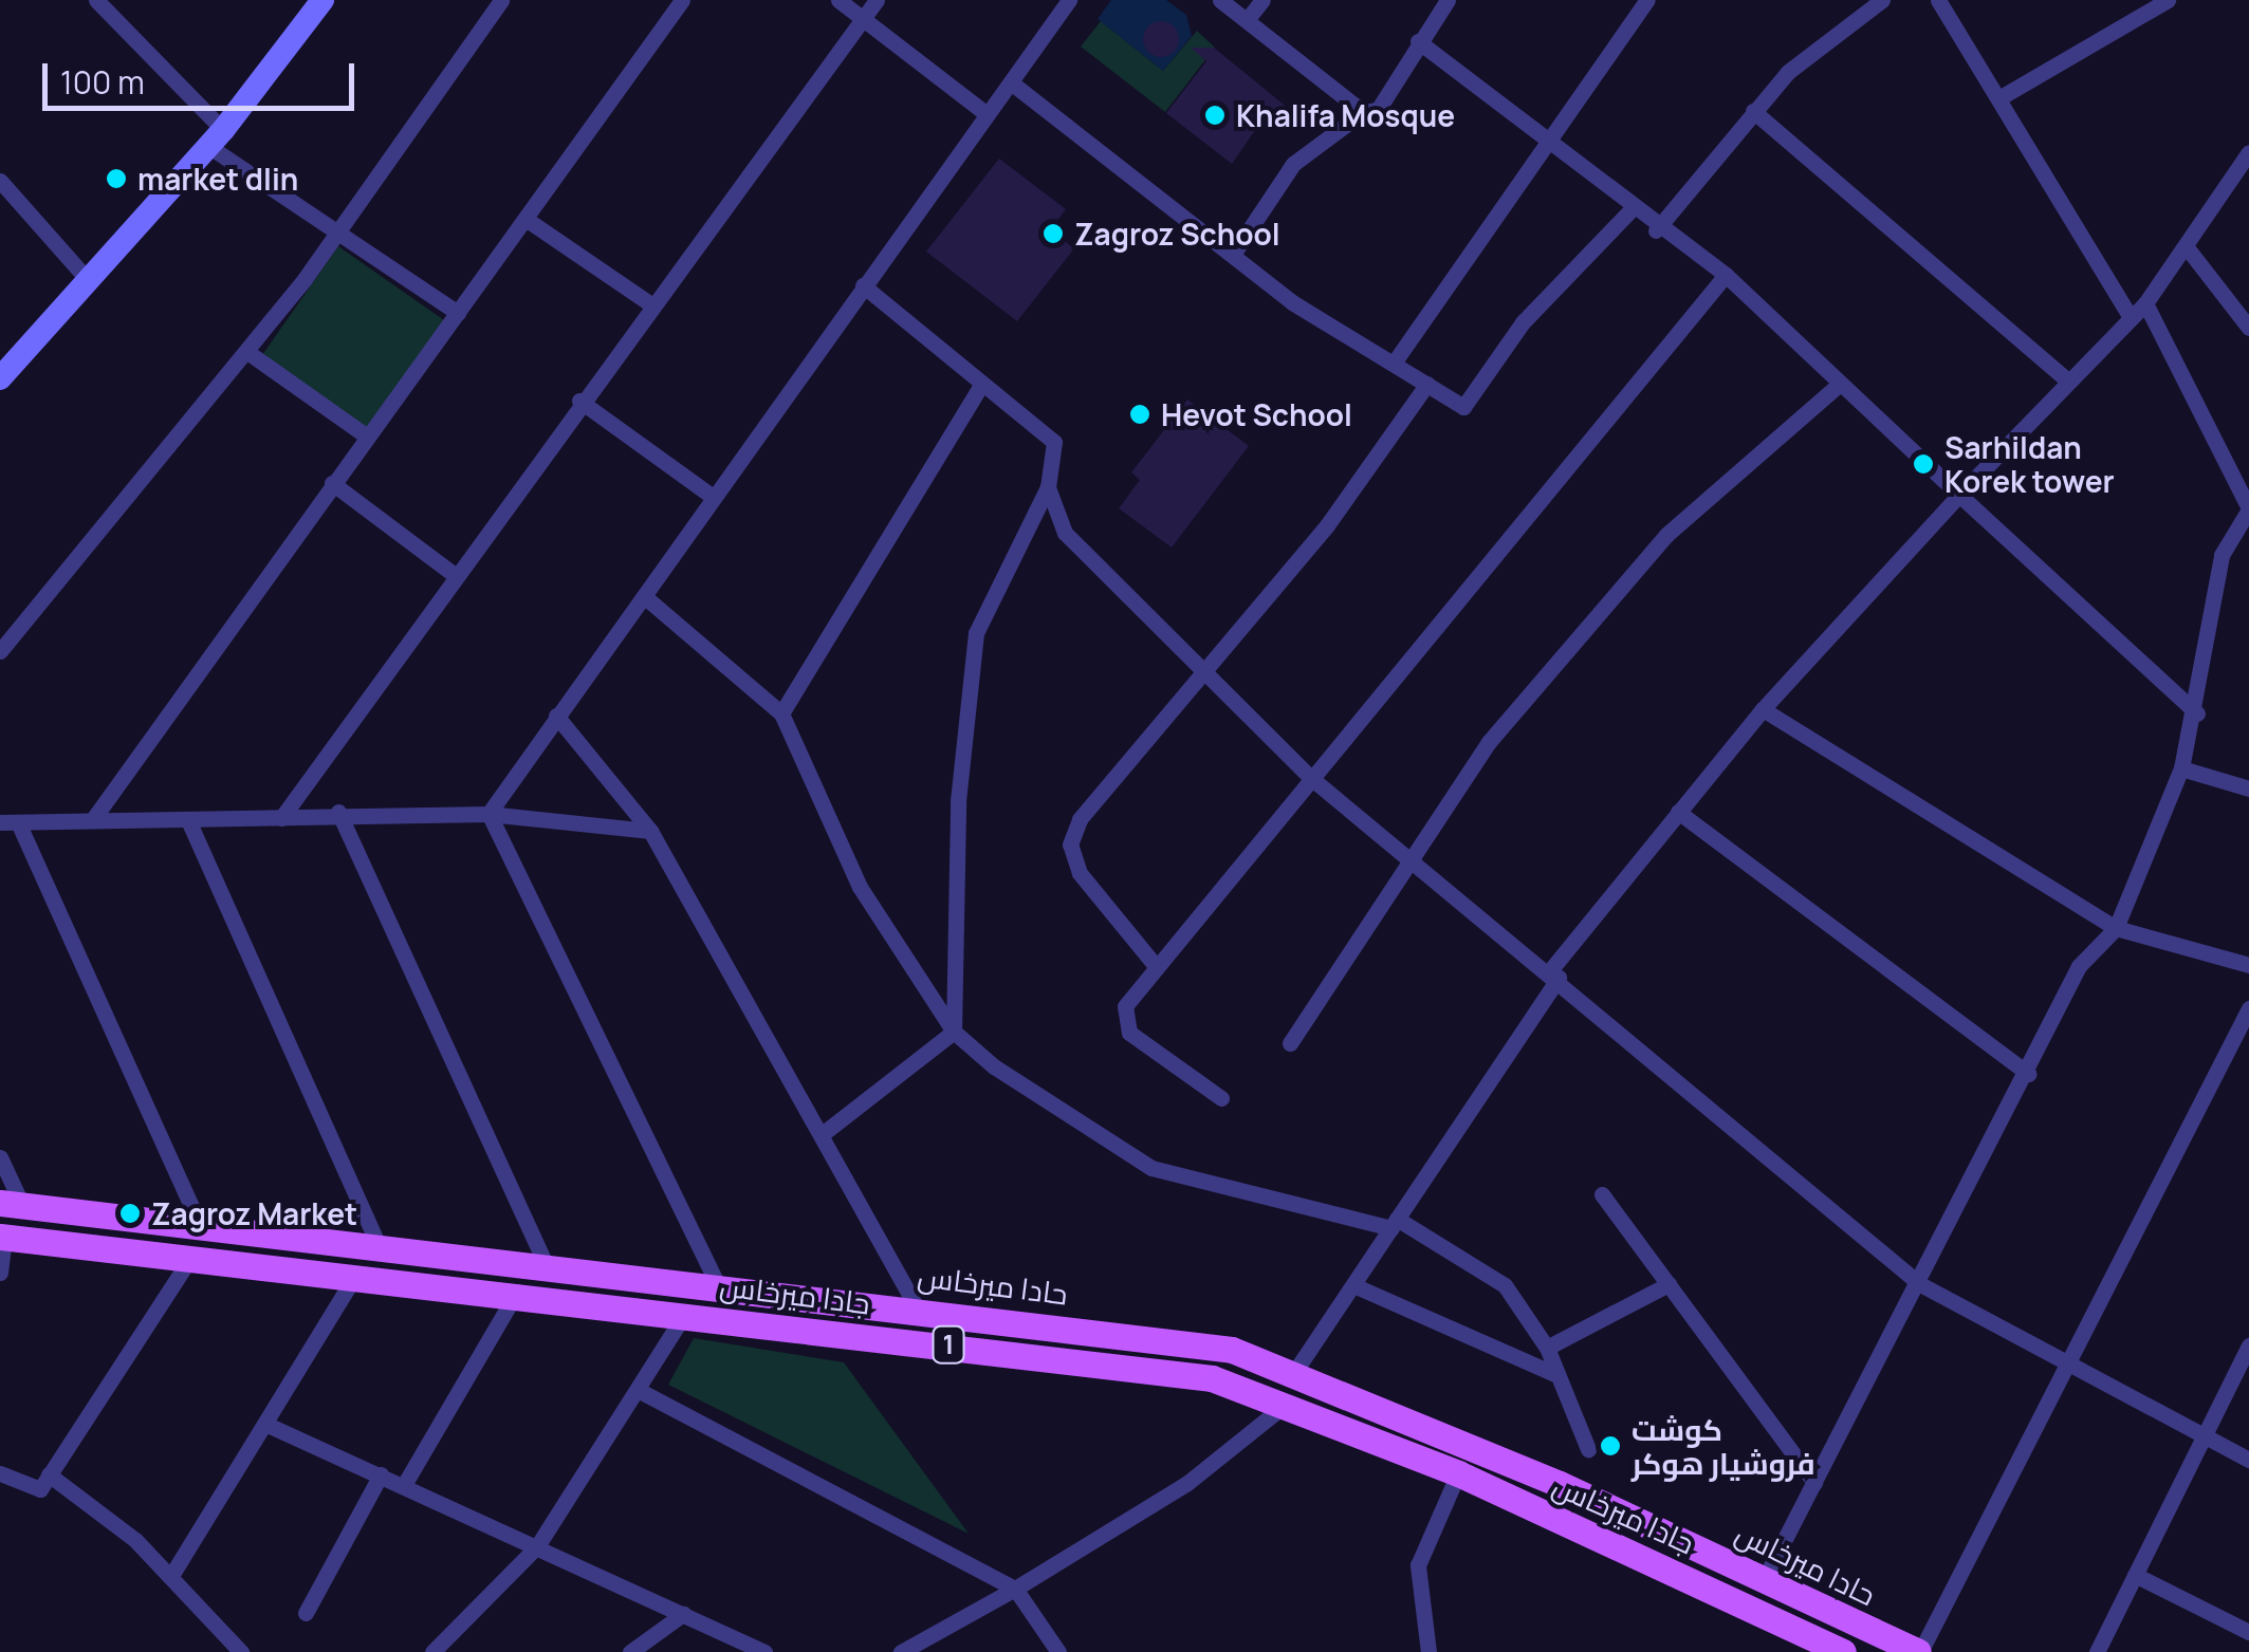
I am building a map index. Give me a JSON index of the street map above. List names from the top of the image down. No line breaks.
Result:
{"streets":{"main road":["حادا ميرخاس","جادا ميرخاس","1"]},"places":["Khalifa Mosque","market dlin","Zagroz School","Hevot School","Sarhildan Korek tower","Zagroz Market","كوشت فروشيار هوكر"],"scale_bar":"100 m"}
